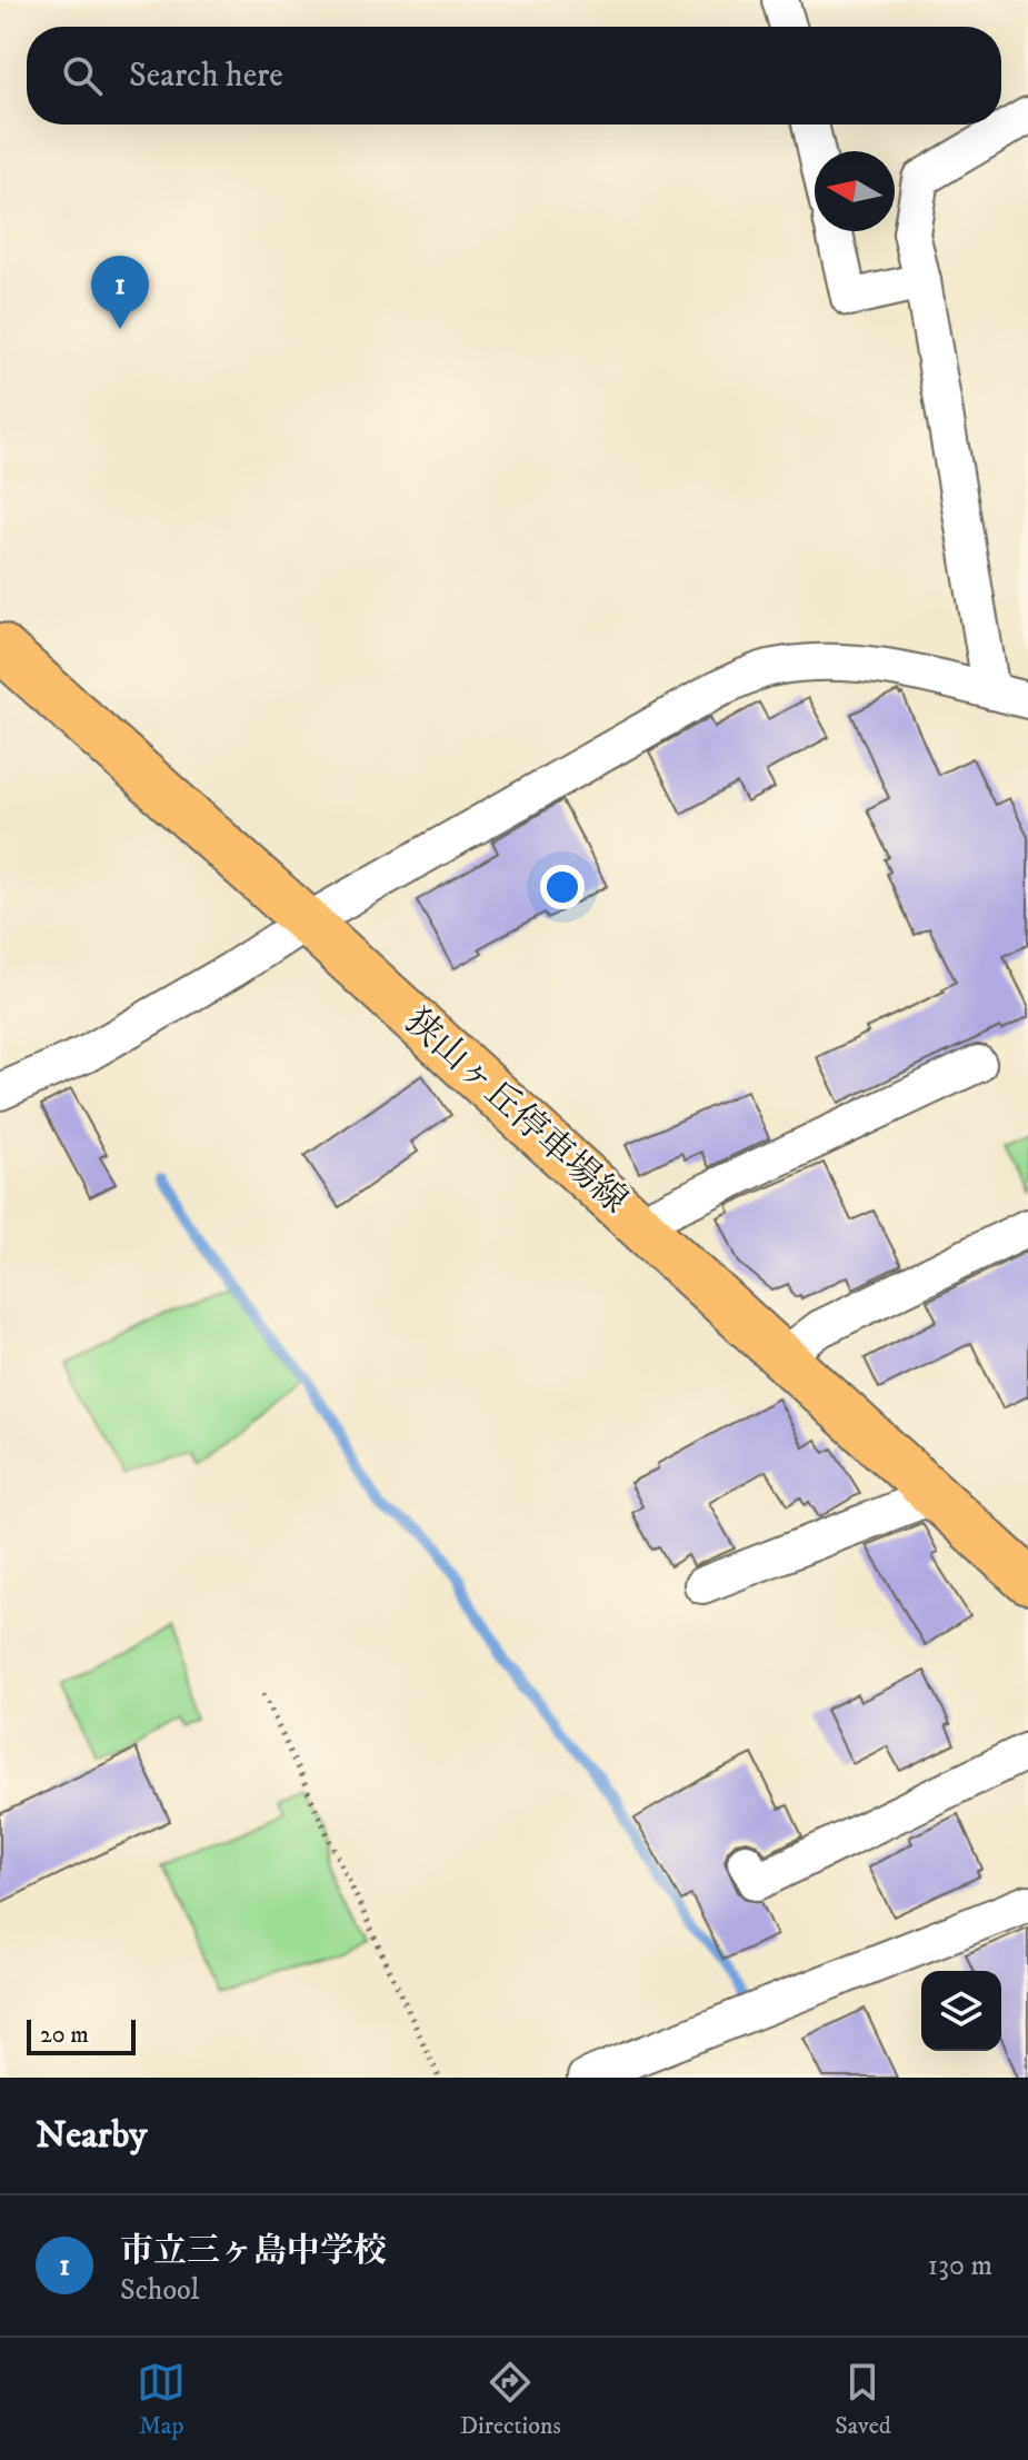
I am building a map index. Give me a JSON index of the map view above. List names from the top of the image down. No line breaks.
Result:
{"streets":{"main road":["狭山ヶ丘停車場線"]},"scale_bar":"20 m","north":"left","page":{"search":"Search here","pins":"1","scale":"20 m","heading":"Nearby","list":[{"mark":"1","name":"市立三ヶ島中学校","note":"School","value":"130 m"}],"nav":["Map","Directions","Saved"]}}
